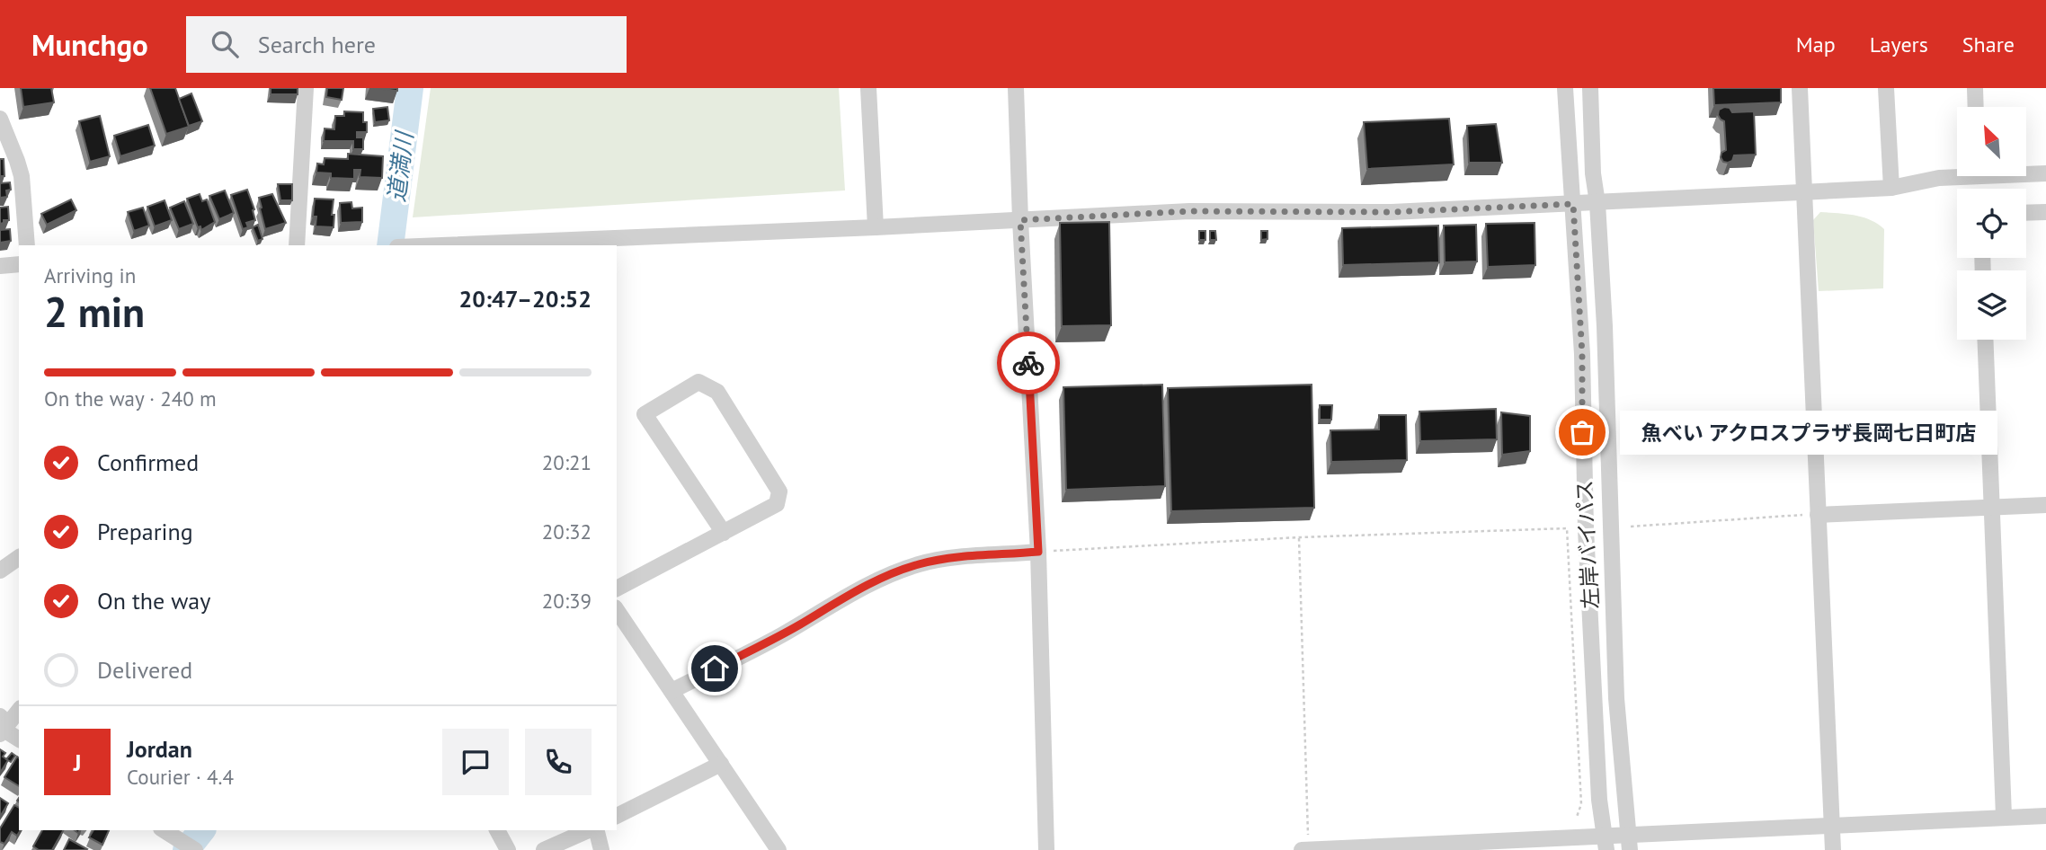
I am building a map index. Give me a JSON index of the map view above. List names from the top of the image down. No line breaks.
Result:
{"streets":{"street":["左岸バイパス"]},"water":["道満川"],"places":["魚べい アクロスプラザ長岡七日町店"],"north":"top left","page":{"header":"Munchgo","search":"Search here","nav":["Map","Layers","Share"],"heading":["2 min","Arriving in","20:47–20:52"],"panel":["Jordan","Courier · 4.4"],"bar":"On the way · 240 m","bubble":"魚べい アクロスプラザ長岡七日町店","list":[["Confirmed","20:21"],["Preparing","20:32"],["On the way","20:39"],"Delivered"],"round":"J"}}
